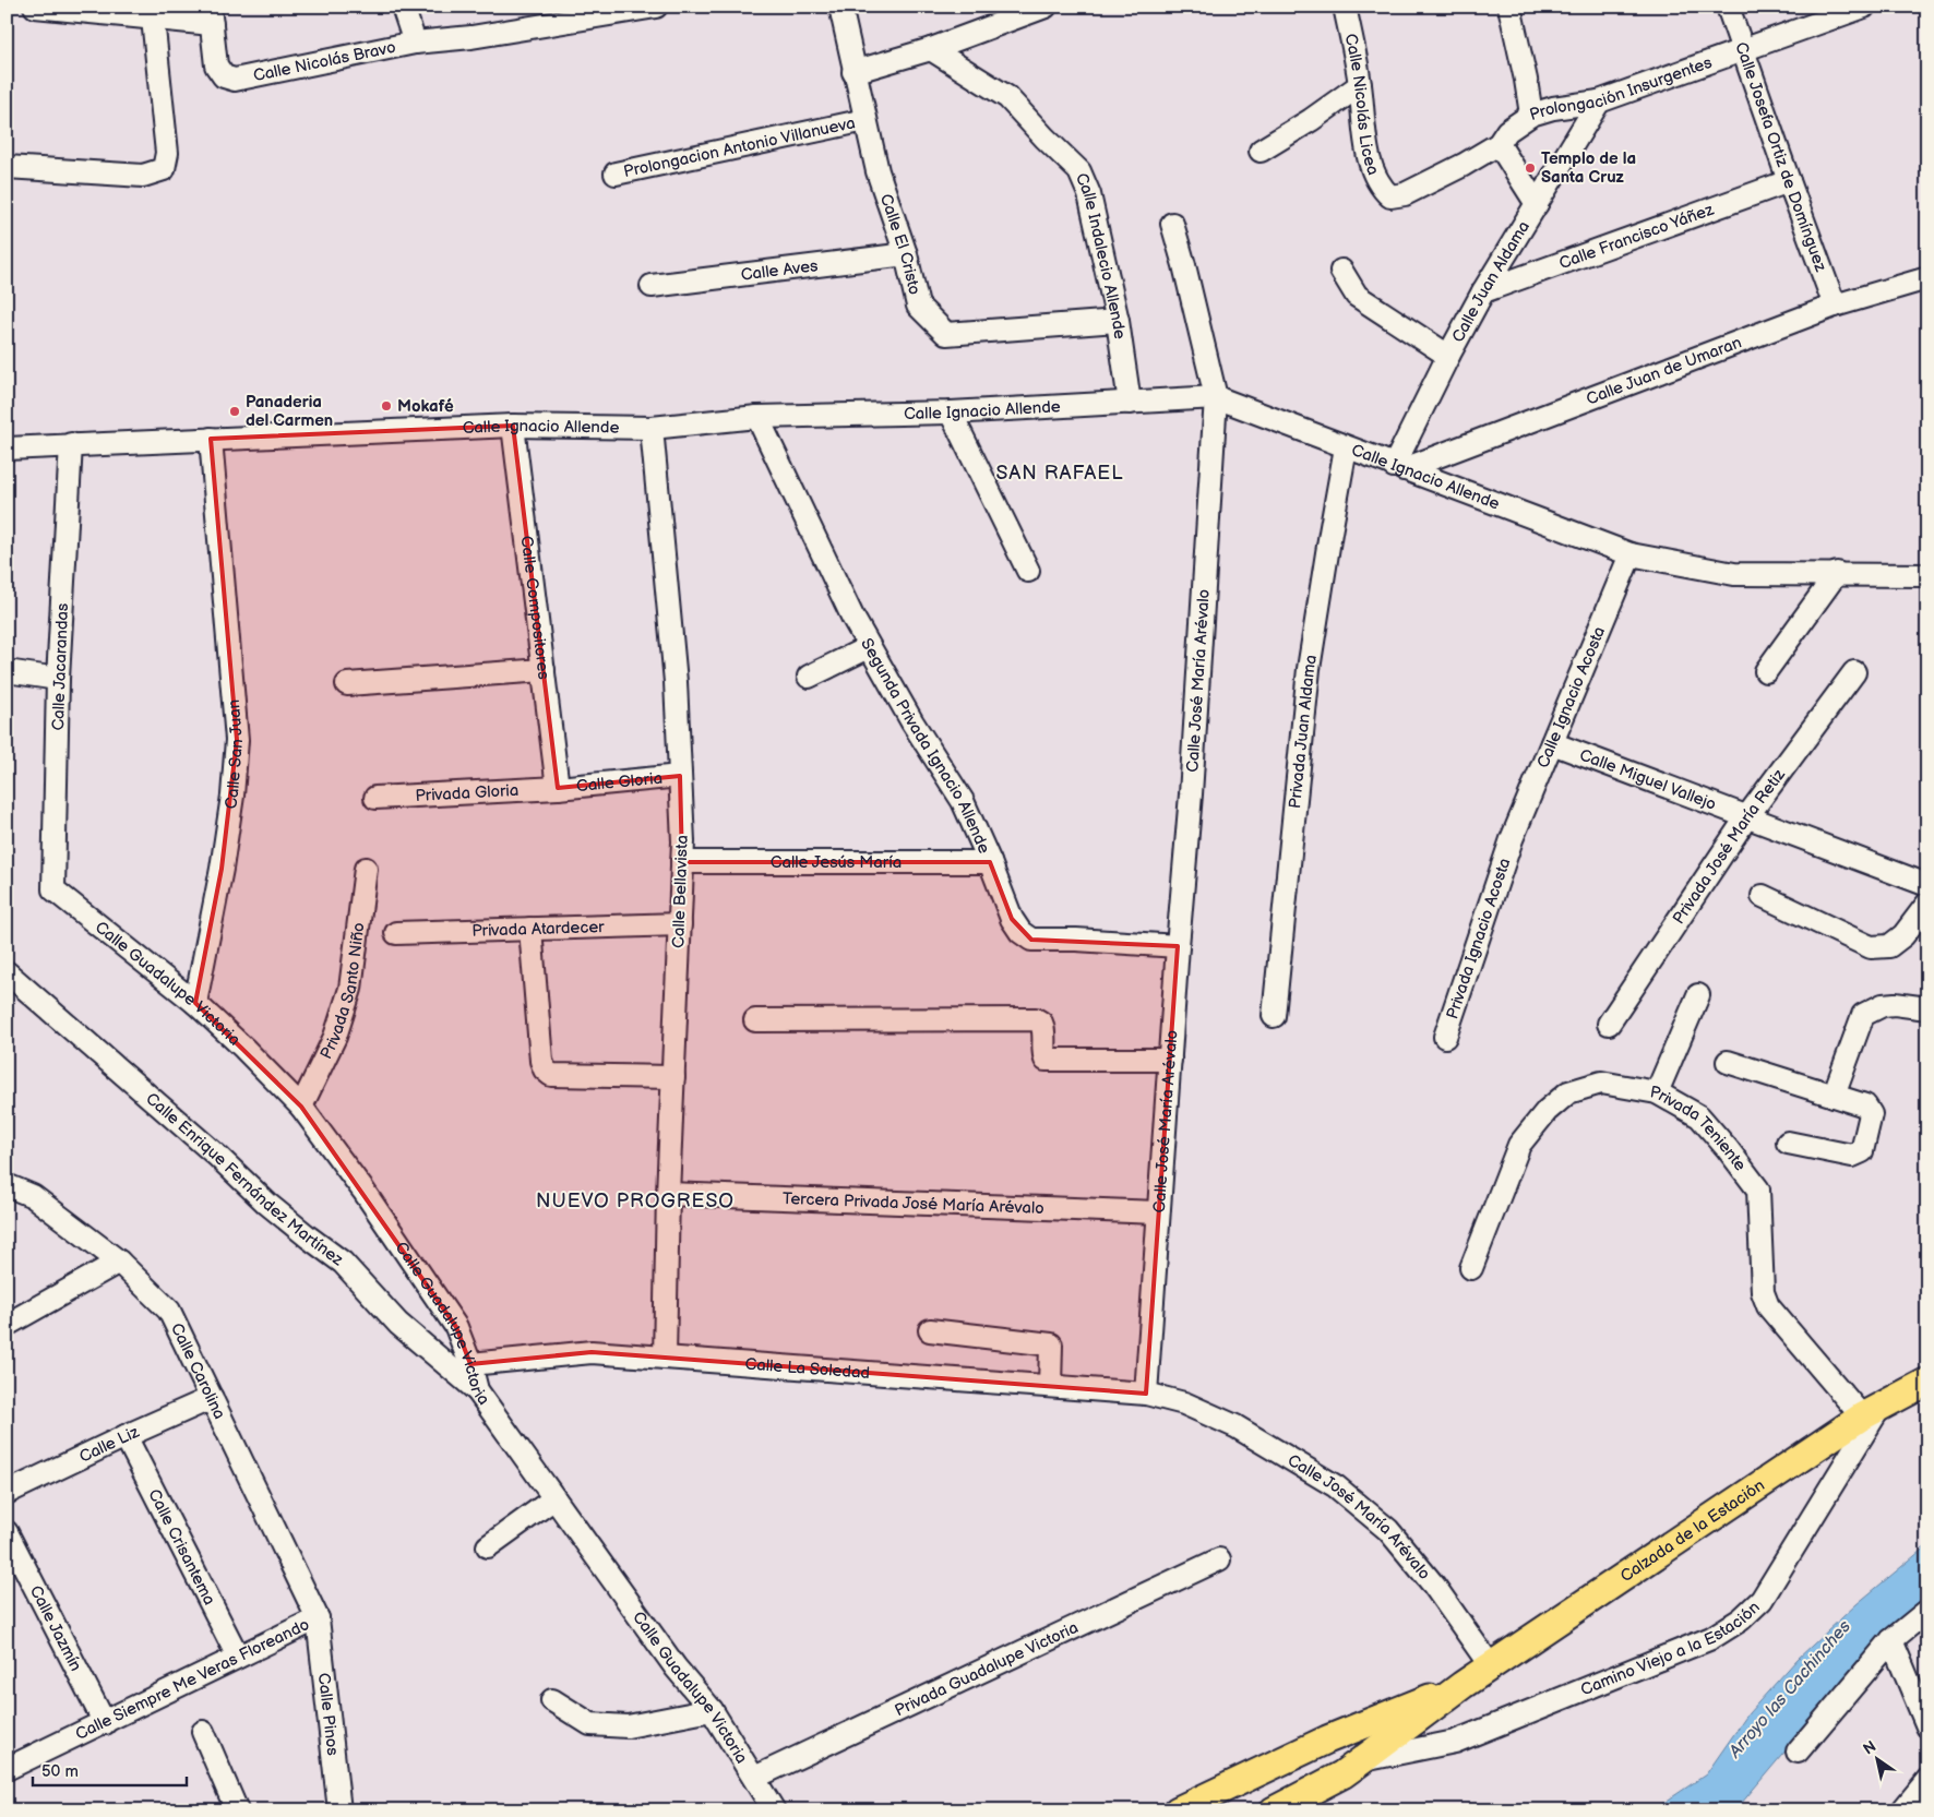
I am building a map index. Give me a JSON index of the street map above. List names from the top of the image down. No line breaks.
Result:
{"streets":{"main road":["Calzada de la Estación"],"street":["Calle Nicolás Bravo","Prolongación Insurgentes","Calle Nicolás Licea","Prolongacion Antonio Villanueva","Calle Josefa Ortiz de Domínguez","Calle Francisco Yáñez","Calle El Cristo","Calle Indalecio Allende","Calle Aves","Calle Juan Aldama","Calle Juan de Umaran","Calle Ignacio Allende","Calle Compositores","Calle Jacarandas","Calle José María Arévalo","Calle Ignacio Acosta","Privada Juan Aldama","Segunda Privada Ignacio Allende","Calle San Juan","Calle Miguel Vallejo","Calle Gloria","Privada Gloria","Privada José María Retiz","Calle Jesús María","Calle Bellavista","Privada Atardecer","Privada Ignacio Acosta","Calle Guadalupe Victoria","Privada Santo Niño","Privada Teniente","Calle Enrique Fernández Martínez","Tercera Privada José María Arévalo","Calle La Soledad","Calle Carolina","Calle Liz","Calle Crisantema","Calle Jazmín","Camino Viejo a la Estación","Privada Guadalupe Victoria","Calle Siempre Me Veras Floreando","Calle Pinos"]},"crossings":[["Prolongación Insurgentes","Calle Nicolás Licea"],["Prolongación Insurgentes","Calle Josefa Ortiz de Domínguez"],["Prolongación Insurgentes","Calle Juan Aldama"],["Prolongacion Antonio Villanueva","Calle El Cristo"],["Calle Josefa Ortiz de Domínguez","Calle Francisco Yáñez"],["Calle Josefa Ortiz de Domínguez","Calle Juan de Umaran"],["Calle Francisco Yáñez","Calle Juan Aldama"],["Calle El Cristo","Calle Indalecio Allende"],["Calle El Cristo","Calle Aves"],["Calle Indalecio Allende","Calle Ignacio Allende"],["Calle Juan Aldama","Calle Juan de Umaran"],["Calle Juan Aldama","Calle Ignacio Allende"],["Calle Juan de Umaran","Calle Ignacio Allende"],["Calle Ignacio Allende","Calle Compositores"],["Calle Ignacio Allende","Calle Jacarandas"],["Calle Ignacio Allende","Calle José María Arévalo"],["Calle Ignacio Allende","Calle Ignacio Acosta"],["Calle Ignacio Allende","Privada Juan Aldama"],["Calle Ignacio Allende","Segunda Privada Ignacio Allende"],["Calle Ignacio Allende","Calle San Juan"],["Calle Ignacio Allende","Calle Bellavista"],["Calle Compositores","Calle Gloria"],["Calle Compositores","Privada Gloria"],["Calle Jacarandas","Calle Guadalupe Victoria"],["Calle José María Arévalo","Segunda Privada Ignacio Allende"],["Calle José María Arévalo","Tercera Privada José María Arévalo"],["Calle José María Arévalo","Calle La Soledad"],["Calle José María Arévalo","Calzada de la Estación"],["Calle Ignacio Acosta","Calle Miguel Vallejo"],["Calle Ignacio Acosta","Privada Ignacio Acosta"],["Segunda Privada Ignacio Allende","Calle Jesús María"],["Calle San Juan","Calle Guadalupe Victoria"],["Calle Miguel Vallejo","Privada José María Retiz"],["Calle Gloria","Privada Gloria"],["Calle Gloria","Calle Bellavista"],["Calle Jesús María","Calle Bellavista"],["Calle Bellavista","Privada Atardecer"],["Calle Bellavista","Tercera Privada José María Arévalo"],["Calle Bellavista","Calle La Soledad"],["Calle Guadalupe Victoria","Privada Santo Niño"],["Calle Guadalupe Victoria","Calle Enrique Fernández Martínez"],["Calle Guadalupe Victoria","Calle La Soledad"],["Calle Guadalupe Victoria","Privada Guadalupe Victoria"],["Privada Teniente","Calzada de la Estación"],["Privada Teniente","Camino Viejo a la Estación"],["Calle Carolina","Calle Liz"],["Calle Carolina","Calle Siempre Me Veras Floreando"],["Calle Carolina","Calle Pinos"],["Calle Liz","Calle Crisantema"],["Calzada de la Estación","Camino Viejo a la Estación"],["Calle Crisantema","Calle Siempre Me Veras Floreando"],["Calle Jazmín","Calle Siempre Me Veras Floreando"],["Calle Siempre Me Veras Floreando","Calle Pinos"]],"districts":["SAN RAFAEL","NUEVO PROGRESO"],"water":["Arroyo las Cachinches"],"places":["Templo de la Santa Cruz","Mokafé","Panaderia del Carmen"],"scale_bar":"50 m","north":"top left"}
